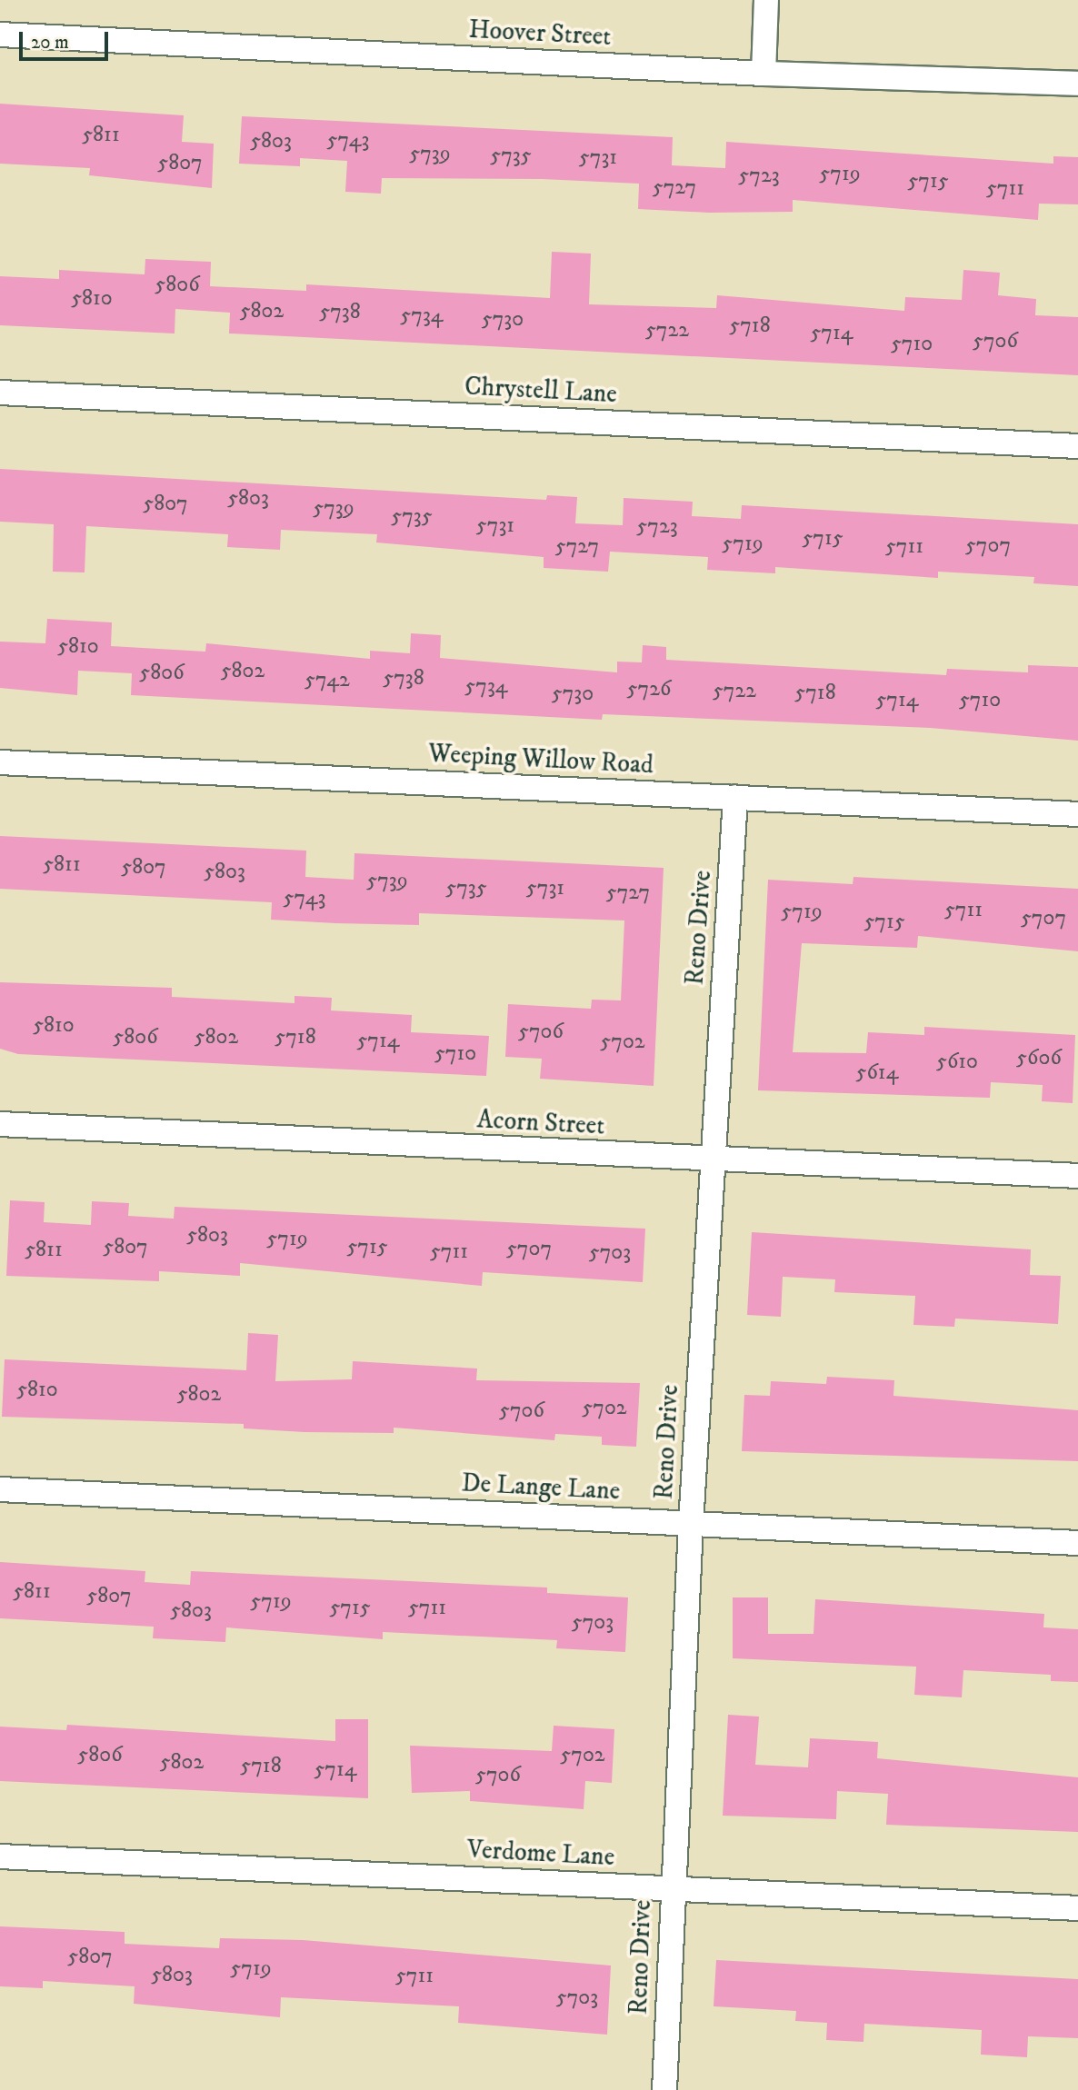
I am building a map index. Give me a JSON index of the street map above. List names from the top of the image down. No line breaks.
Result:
{"streets":{"street":["Hoover Street","Chrystell Lane","Weeping Willow Road","Reno Drive","Acorn Street","De Lange Lane","Verdome Lane"]},"crossings":[["Weeping Willow Road","Reno Drive"],["Reno Drive","Acorn Street"],["Reno Drive","De Lange Lane"],["Reno Drive","Verdome Lane"]],"house_numbers":["5811","5743","5803","5739","5735","5731","5807","5719","5723","5715","5727","5711","5806","5810","5802","5738","5734","5730","5718","5722","5714","5706","5710","5803","5807","5739","5735","5731","5723","5715","5719","5707","5727","5711","5810","5802","5806","5738","5742","5734","5726","5722","5718","5730","5714","5710","5811","5807","5803","5739","5735","5731","5727","5743","5711","5719","5707","5715","5810","5706","5806","5802","5718","5714","5702","5710","5606","5610","5614","5803","5719","5807","5715","5707","5811","5711","5703","5810","5802","5702","5706","5811","5807","5719","5715","5711","5803","5703","5806","5702","5802","5718","5714","5706","5807","5719","5803","5711","5703"],"scale_bar":"20 m"}
